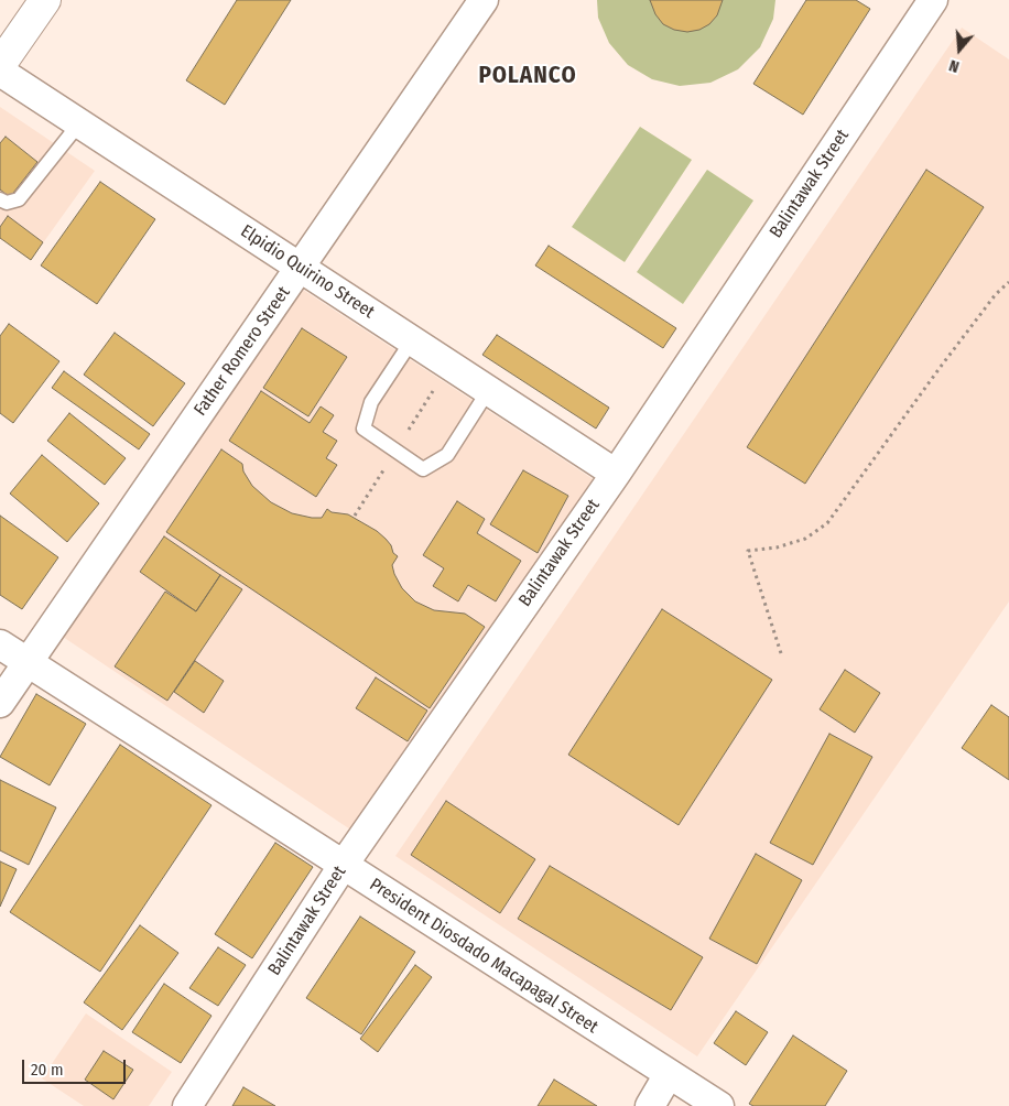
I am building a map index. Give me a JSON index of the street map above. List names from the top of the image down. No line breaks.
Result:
{"streets":{"street":["Balintawak Street","Elpidio Quirino Street","Father Romero Street","President Diosdado Macapagal Street"]},"crossings":[["Balintawak Street","Elpidio Quirino Street"],["Balintawak Street","President Diosdado Macapagal Street"],["Elpidio Quirino Street","Father Romero Street"],["Father Romero Street","President Diosdado Macapagal Street"]],"districts":["POLANCO"],"scale_bar":"20 m","north":"bottom"}
